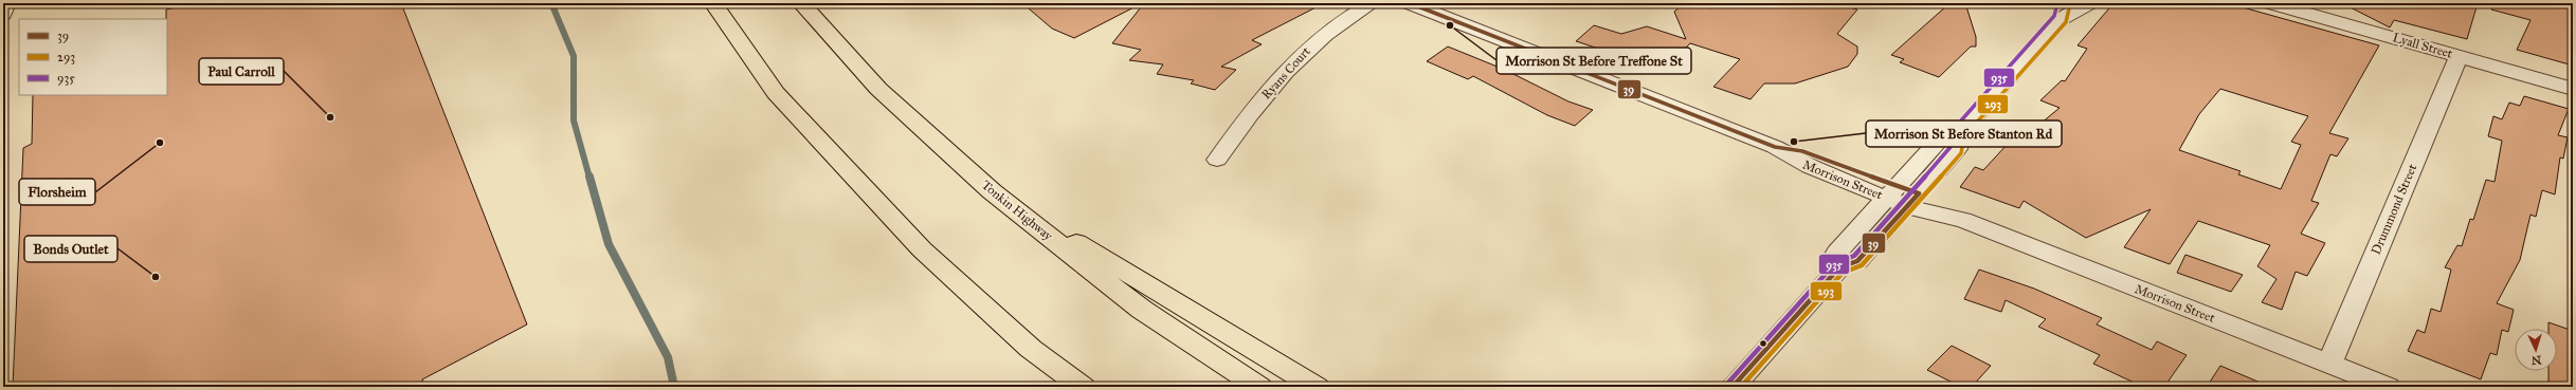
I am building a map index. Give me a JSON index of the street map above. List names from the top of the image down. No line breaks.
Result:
{"streets":{"highway":["Tonkin Highway"],"street":["Lyall Street","Ryans Court","Morrison Street","Drummond Street"]},"crossings":[["Lyall Street","Drummond Street"],["Morrison Street","Drummond Street"]],"places":["Morrison St Before Treffone St","Paul Carroll","Morrison St Before Stanton Rd","Florsheim","Bonds Outlet"],"lines":["transit line 39","transit line 935","transit line 293"],"legend":["39","293","935"],"north":"bottom"}
